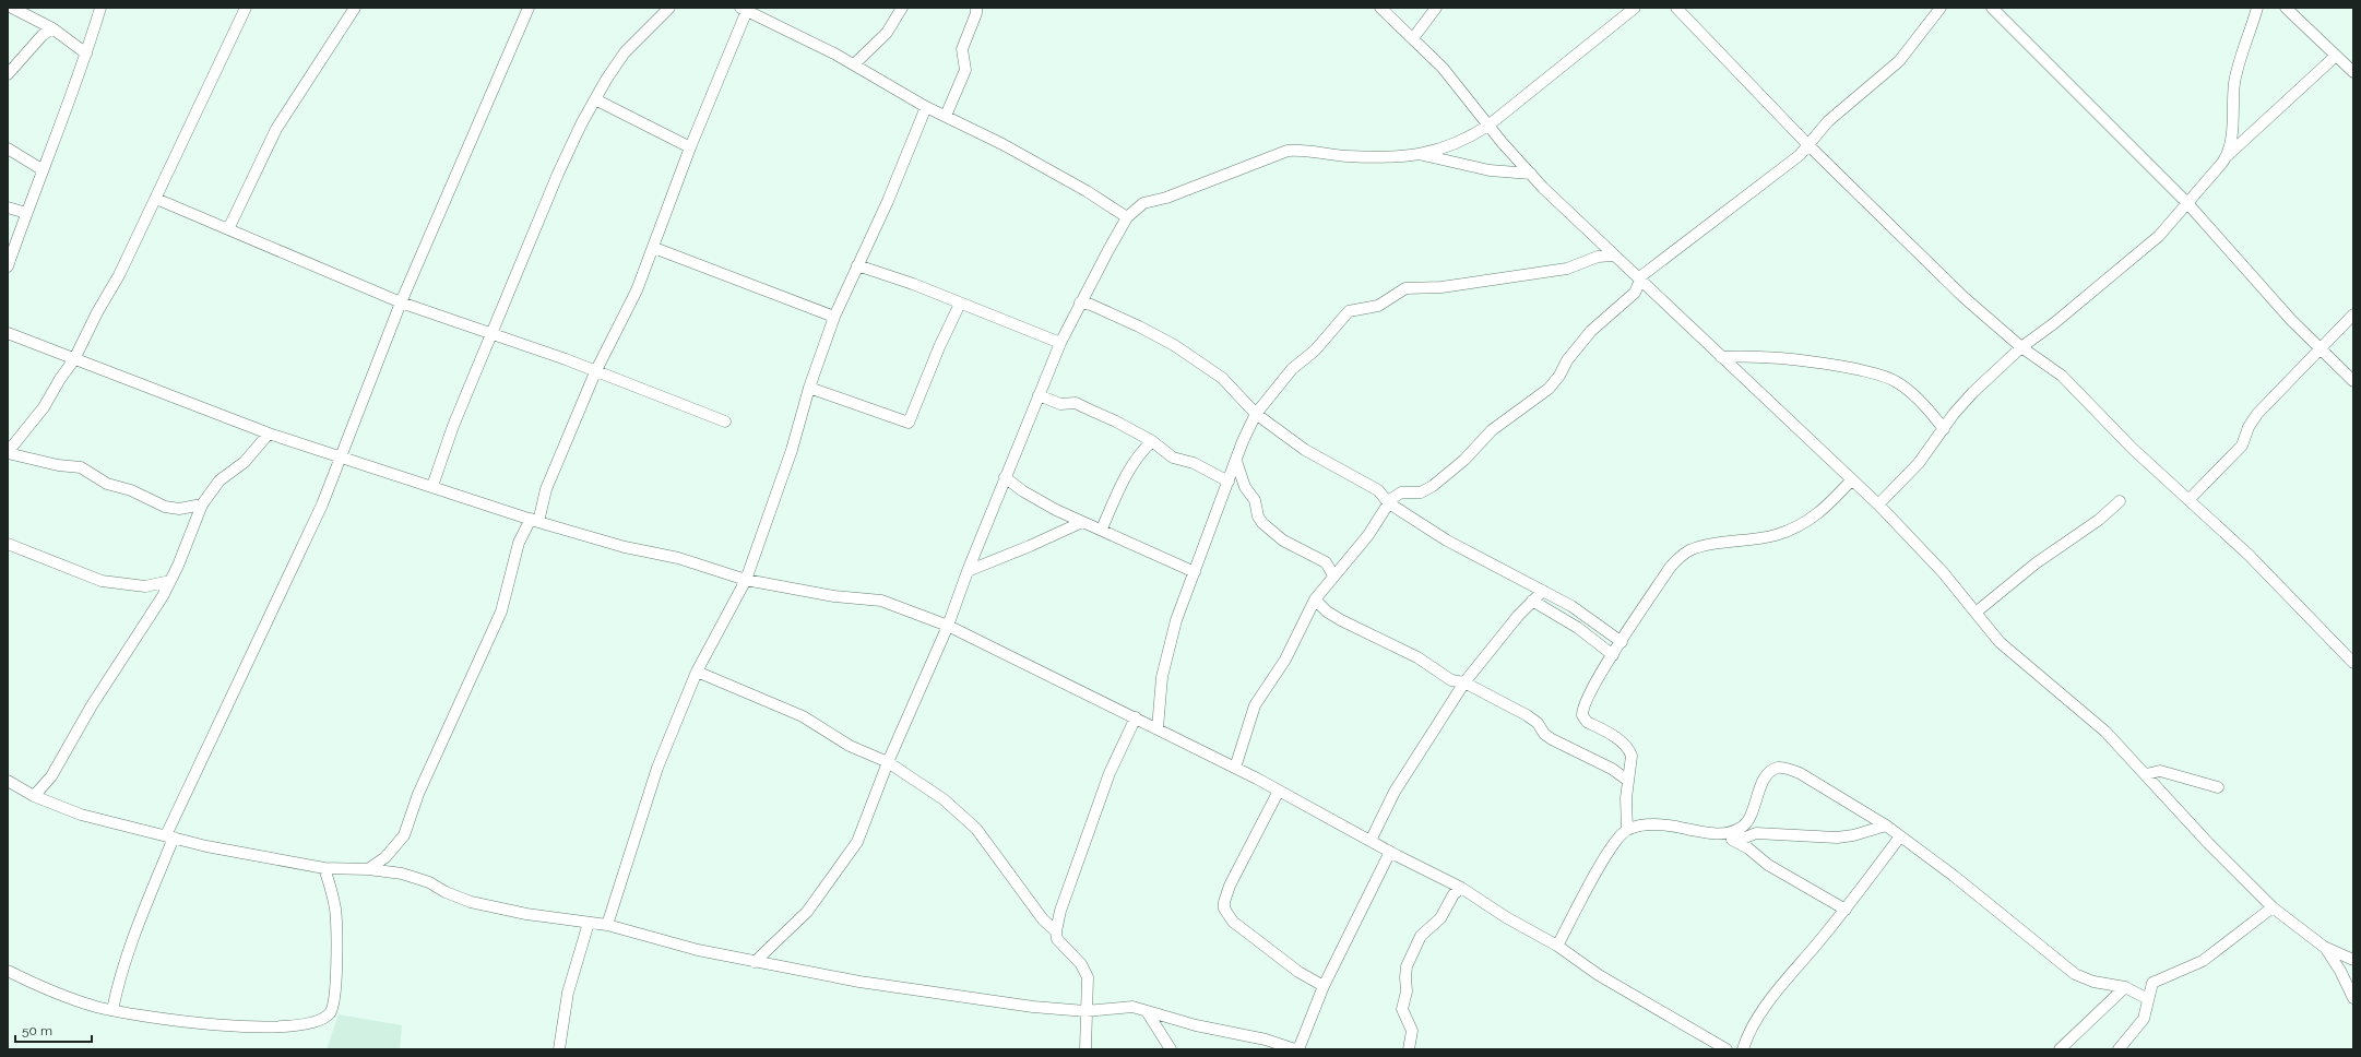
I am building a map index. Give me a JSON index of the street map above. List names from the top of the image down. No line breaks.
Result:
{"scale_bar":"50 m"}
